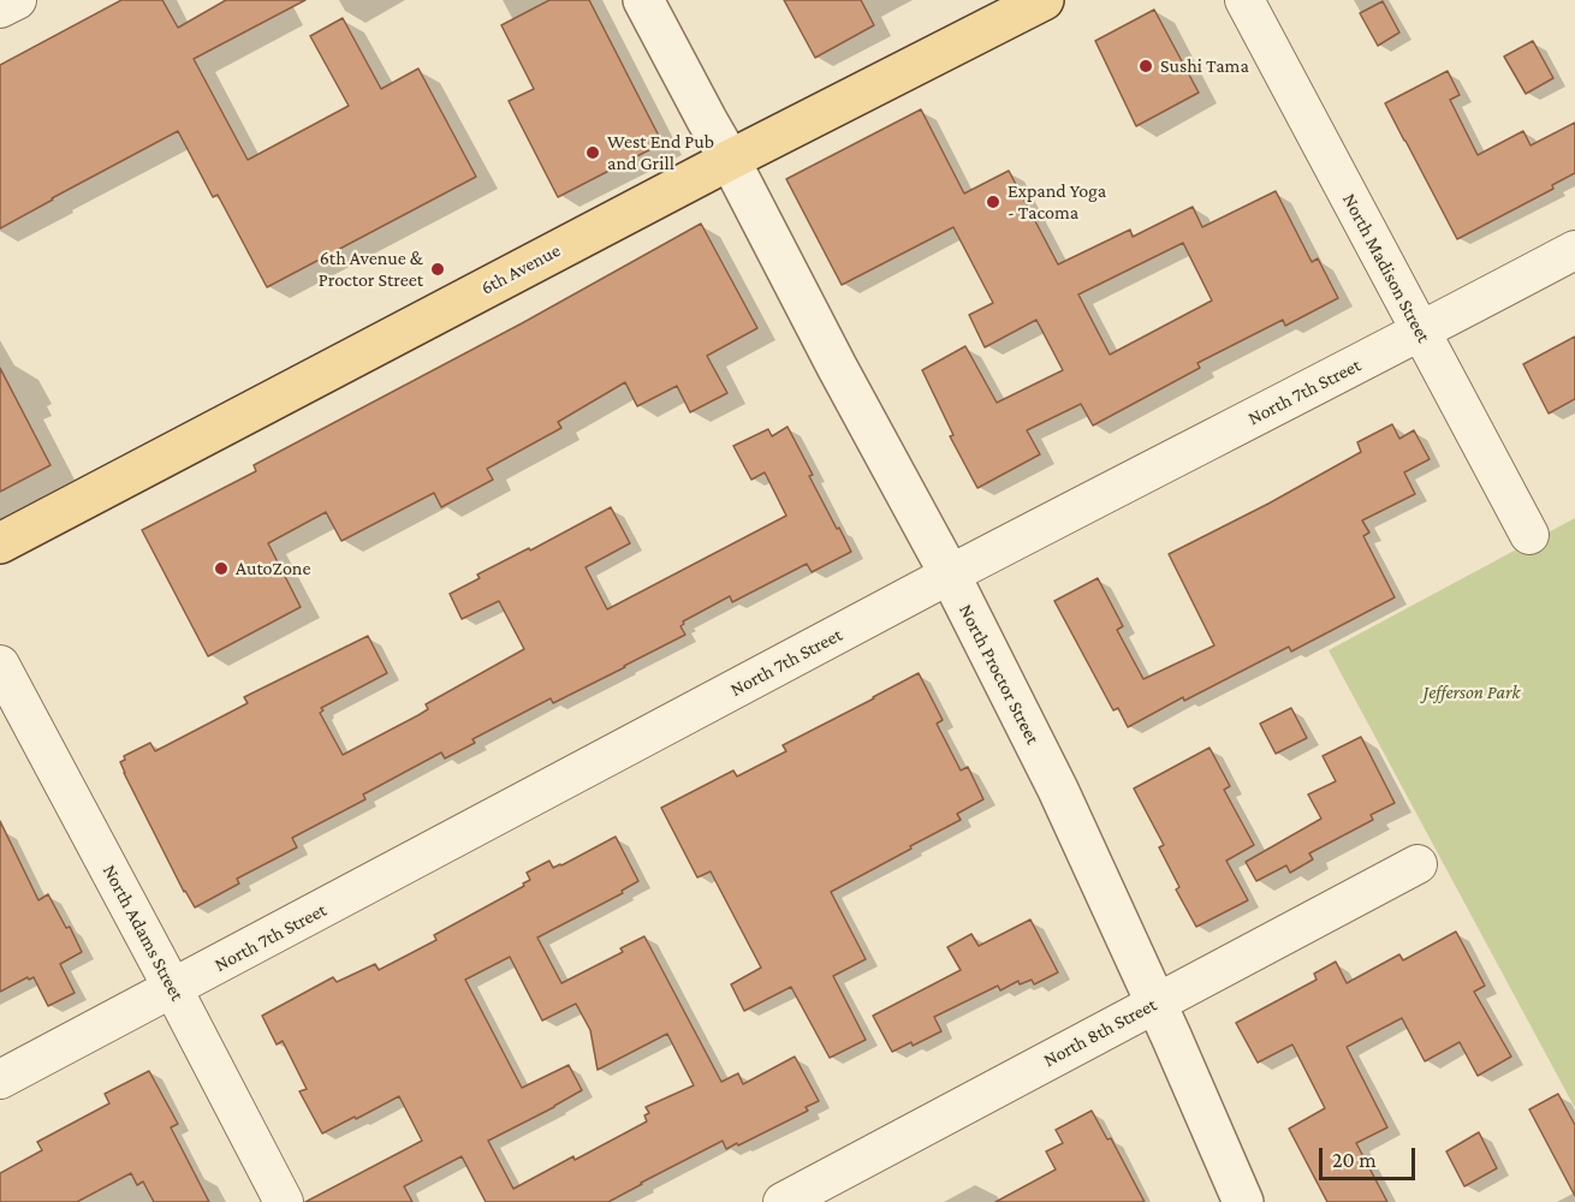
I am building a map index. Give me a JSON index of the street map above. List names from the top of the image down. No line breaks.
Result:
{"streets":{"main road":["6th Avenue"],"street":["North Madison Street","North 7th Street","North Proctor Street","North Adams Street","North 8th Street"]},"crossings":[["North Madison Street","North 7th Street"],["6th Avenue","North Proctor Street"],["North 7th Street","North Proctor Street"],["North 7th Street","North Adams Street"],["North Proctor Street","North 8th Street"]],"parks":["Jefferson Park"],"places":["Sushi Tama","West End Pub and Grill","Expand Yoga - Tacoma","6th Avenue & Proctor Street","AutoZone"],"scale_bar":"20 m"}
